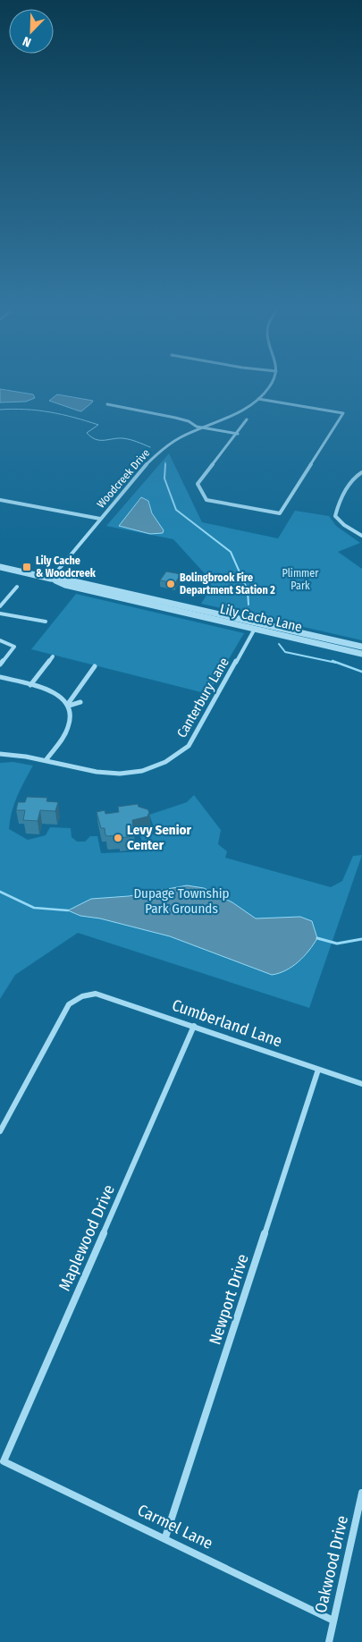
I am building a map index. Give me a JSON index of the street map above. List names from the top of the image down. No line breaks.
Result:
{"streets":{"street":["Woodcreek Drive","Lily Cache Lane","Canterbury Lane","Cumberland Lane","Maplewood Drive","Newport Drive","Carmel Lane","Oakwood Drive"]},"crossings":[["Woodcreek Drive","Lily Cache Lane"],["Lily Cache Lane","Canterbury Lane"],["Cumberland Lane","Maplewood Drive"],["Cumberland Lane","Newport Drive"],["Maplewood Drive","Carmel Lane"],["Newport Drive","Carmel Lane"],["Carmel Lane","Oakwood Drive"]],"parks":["Plimmer Park","Dupage Township Park Grounds"],"places":{"transit":["Lily Cache & Woodcreek"],"other":["Bolingbrook Fire Department Station 2","Levy Senior Center"]},"north":"bottom left"}
